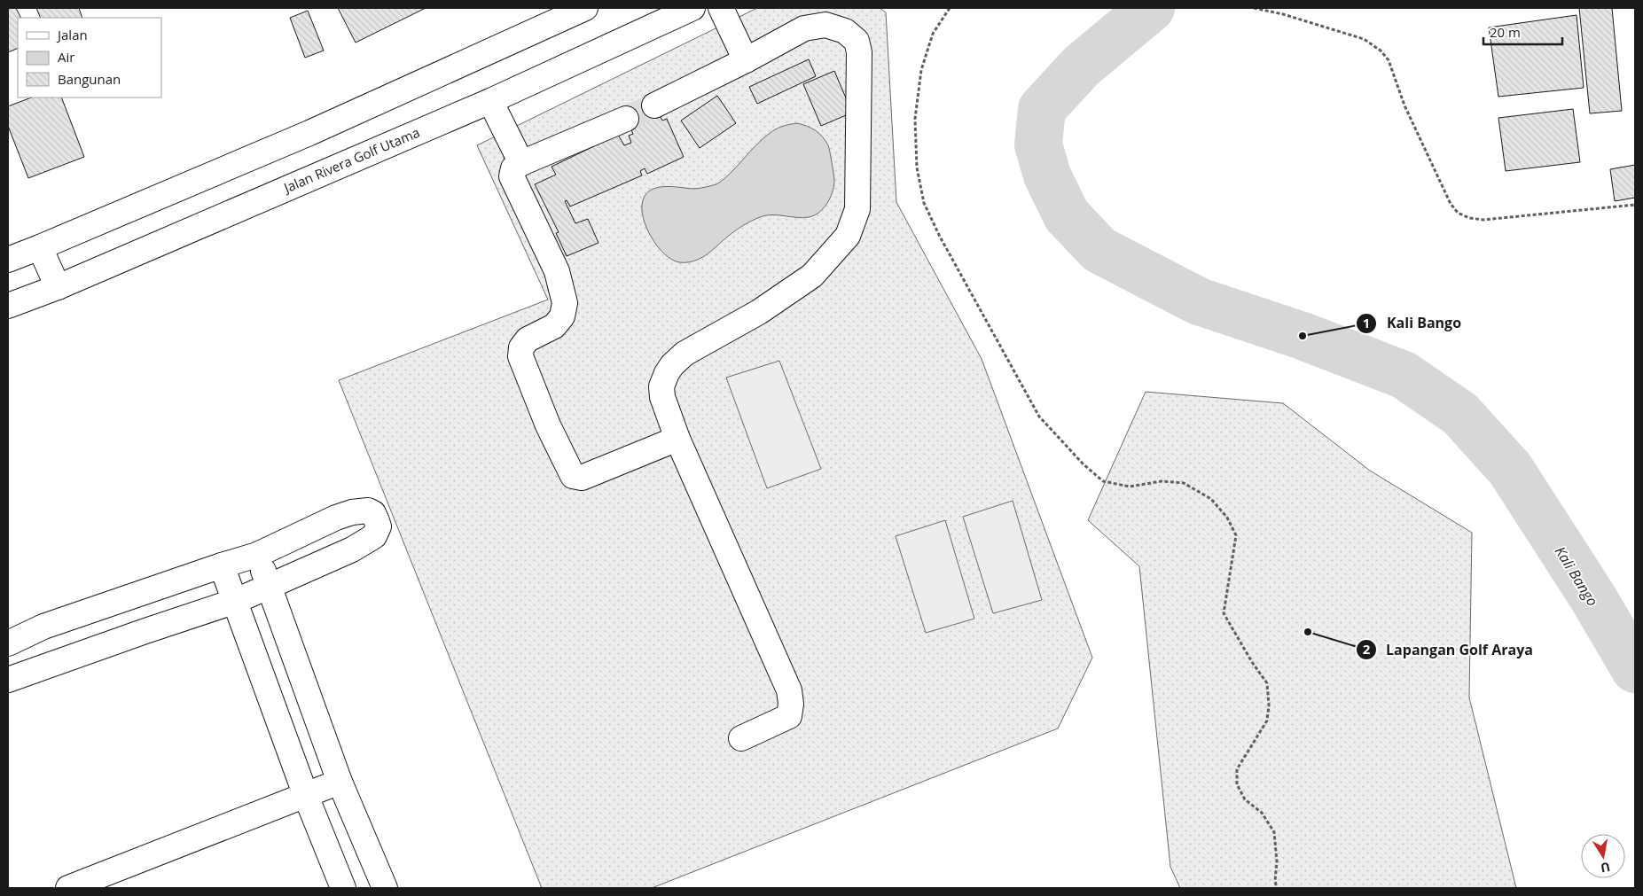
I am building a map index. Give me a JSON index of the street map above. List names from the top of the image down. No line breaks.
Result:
{"streets":{"street":["Jalan Rivera Golf Utama"]},"water":["Kali Bango"],"places":["Kali Bango","Lapangan Golf Araya"],"legend":["Jalan","Air","Bangunan"],"scale_bar":"20 m","north":"bottom"}
